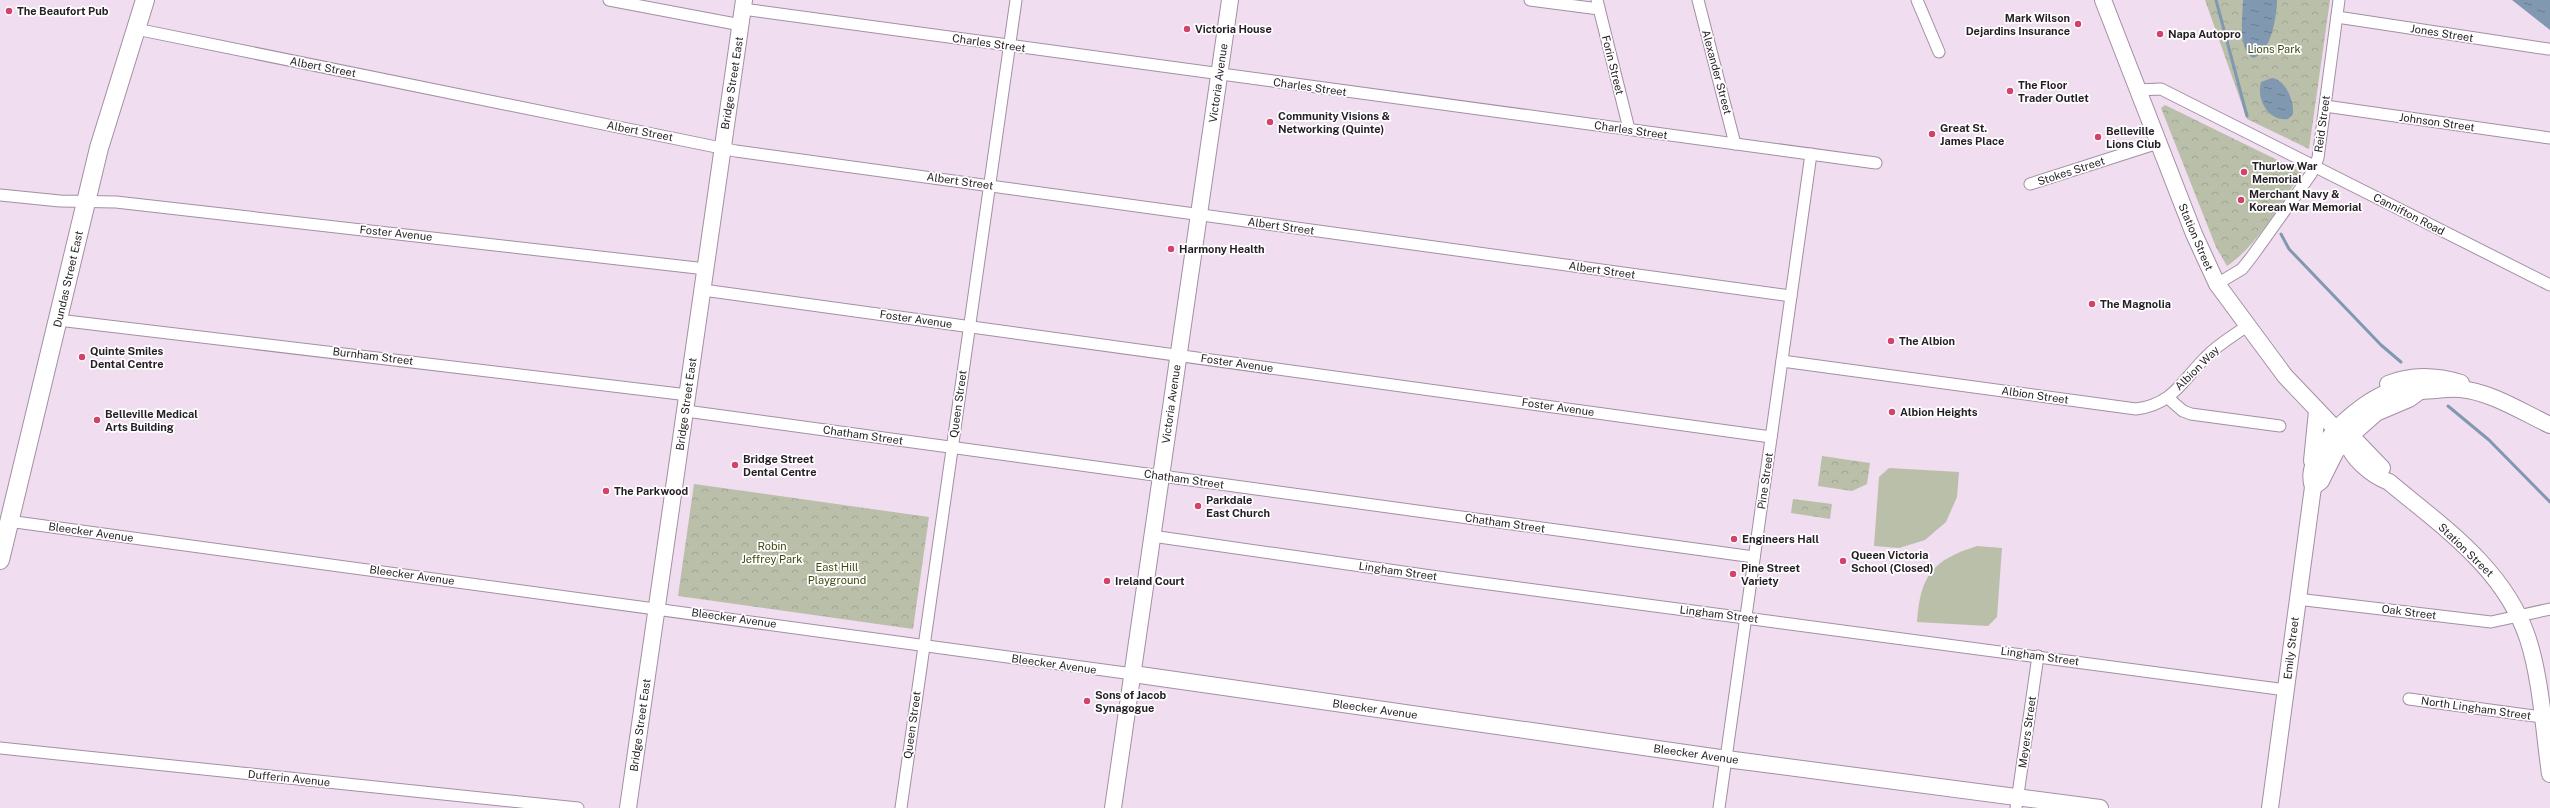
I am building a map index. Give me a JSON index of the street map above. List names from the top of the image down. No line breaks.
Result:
{"streets":{"main road":["Dundas Street East"],"street":["Jones Street","Charles Street","Forin Street","Albert Street","Alexander Street","Bridge Street East","Victoria Avenue","Johnson Street","Reid Street","Stokes Street","Cannifton Road","Foster Avenue","Station Street","Burnham Street","Albion Way","Albion Street","Queen Street","Chatham Street","Pine Street","Bleecker Avenue","Lingham Street","Oak Street","Emily Street","North Lingham Street","Meyers Street","Dufferin Avenue"]},"crossings":[["Jones Street","Reid Street"],["Charles Street","Forin Street"],["Charles Street","Alexander Street"],["Charles Street","Bridge Street East"],["Charles Street","Victoria Avenue"],["Charles Street","Queen Street"],["Charles Street","Pine Street"],["Albert Street","Bridge Street East"],["Albert Street","Victoria Avenue"],["Albert Street","Dundas Street East"],["Albert Street","Queen Street"],["Albert Street","Pine Street"],["Bridge Street East","Foster Avenue"],["Bridge Street East","Burnham Street"],["Bridge Street East","Chatham Street"],["Bridge Street East","Bleecker Avenue"],["Victoria Avenue","Foster Avenue"],["Victoria Avenue","Chatham Street"],["Victoria Avenue","Bleecker Avenue"],["Victoria Avenue","Lingham Street"],["Johnson Street","Reid Street"],["Reid Street","Cannifton Road"],["Reid Street","Station Street"],["Stokes Street","Station Street"],["Cannifton Road","Station Street"],["Foster Avenue","Dundas Street East"],["Foster Avenue","Queen Street"],["Foster Avenue","Pine Street"],["Station Street","Albion Way"],["Station Street","Oak Street"],["Station Street","Emily Street"],["Station Street","North Lingham Street"],["Dundas Street East","Burnham Street"],["Dundas Street East","Bleecker Avenue"],["Albion Way","Albion Street"],["Albion Street","Pine Street"],["Queen Street","Chatham Street"],["Queen Street","Bleecker Avenue"],["Chatham Street","Pine Street"],["Pine Street","Bleecker Avenue"],["Pine Street","Lingham Street"],["Bleecker Avenue","Meyers Street"],["Lingham Street","Emily Street"],["Lingham Street","Meyers Street"],["Oak Street","Emily Street"]],"parks":["Lions Park","Robin Jeffrey Park","East Hill Playground"],"places":["The Beaufort Pub","Mark Wilson Dejardins Insurance","Victoria House","Napa Autopro","The Floor Trader Outlet","Community Visions & Networking (Quinte)","Great St. James Place","Belleville Lions Club","Thurlow War Memorial","Merchant Navy & Korean War Memorial","Harmony Health","The Magnolia","The Albion","Quinte Smiles Dental Centre","Albion Heights","Belleville Medical Arts Building","Bridge Street Dental Centre","The Parkwood","Parkdale East Church","Engineers Hall","Queen Victoria School (Closed)","Pine Street Variety","Ireland Court","Sons of Jacob Synagogue"]}
